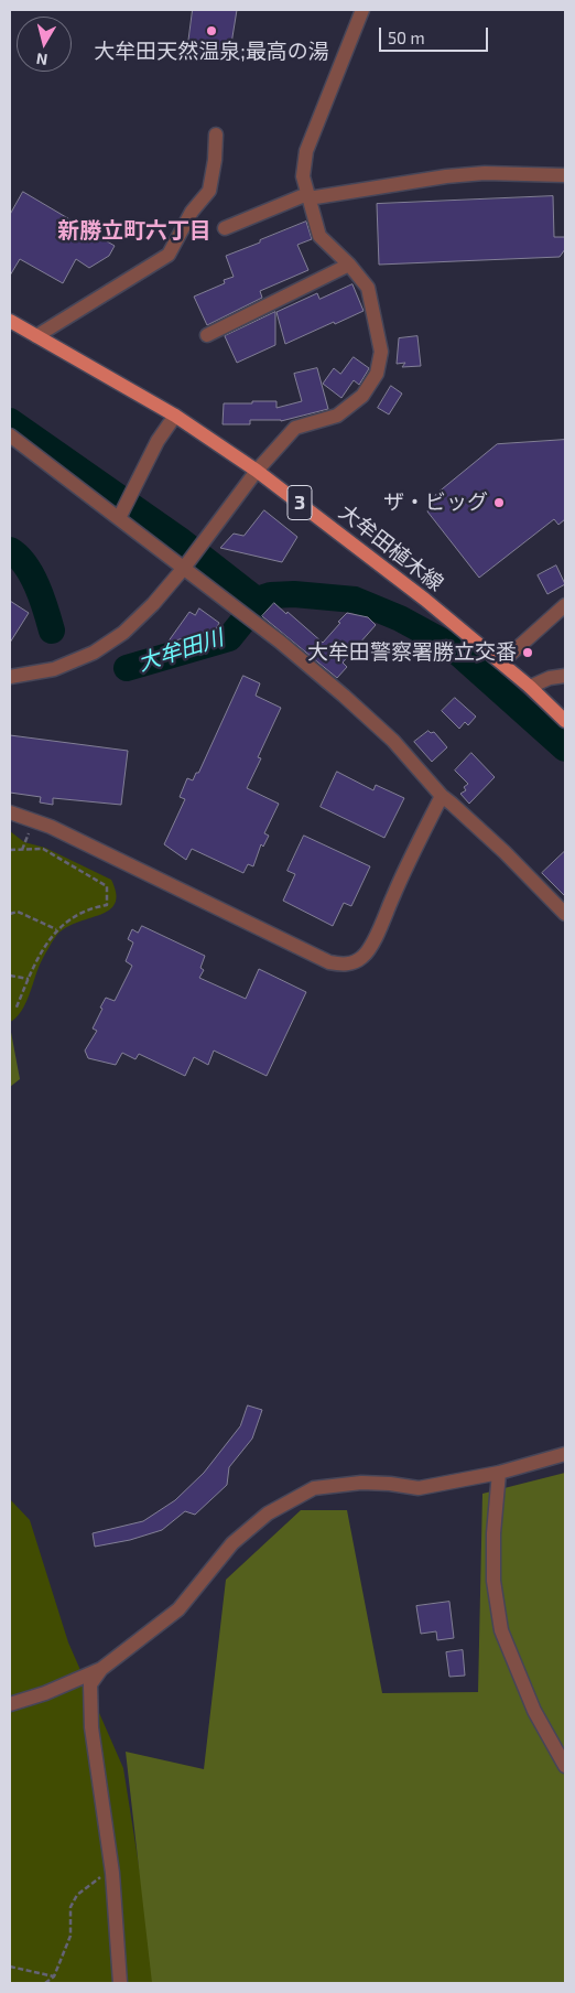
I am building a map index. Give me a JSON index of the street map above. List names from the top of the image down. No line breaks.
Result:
{"streets":{"main road":["3","大牟田植木線"]},"districts":["新勝立町六丁目"],"water":["大牟田川"],"places":["大牟田天然温泉;最高の湯","ザ・ビッグ","大牟田警察署勝立交番"],"scale_bar":"50 m","north":"bottom"}
